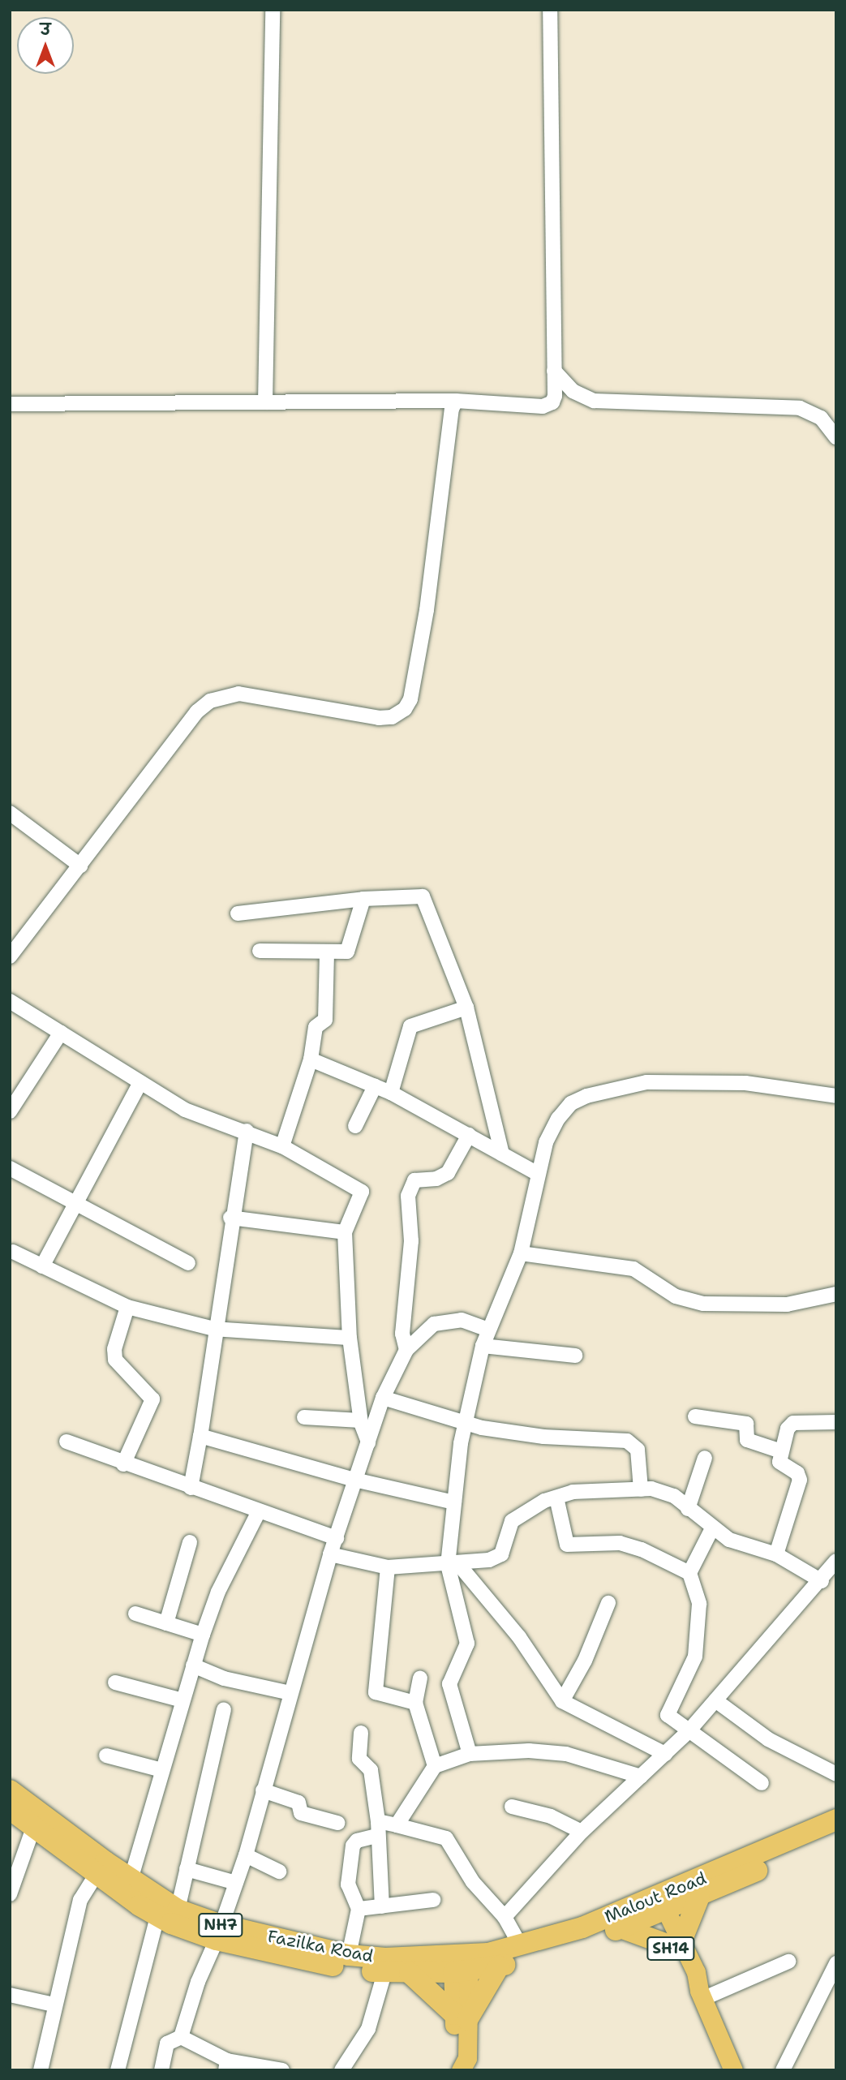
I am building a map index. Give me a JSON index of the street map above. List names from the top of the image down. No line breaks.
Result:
{"streets":{"highway":["Malout Road","NH7","Fazilka Road"],"main road":["SH14"]},"crossings":[["Malout Road","Fazilka Road"],["Malout Road","SH14"]],"north":"top"}
